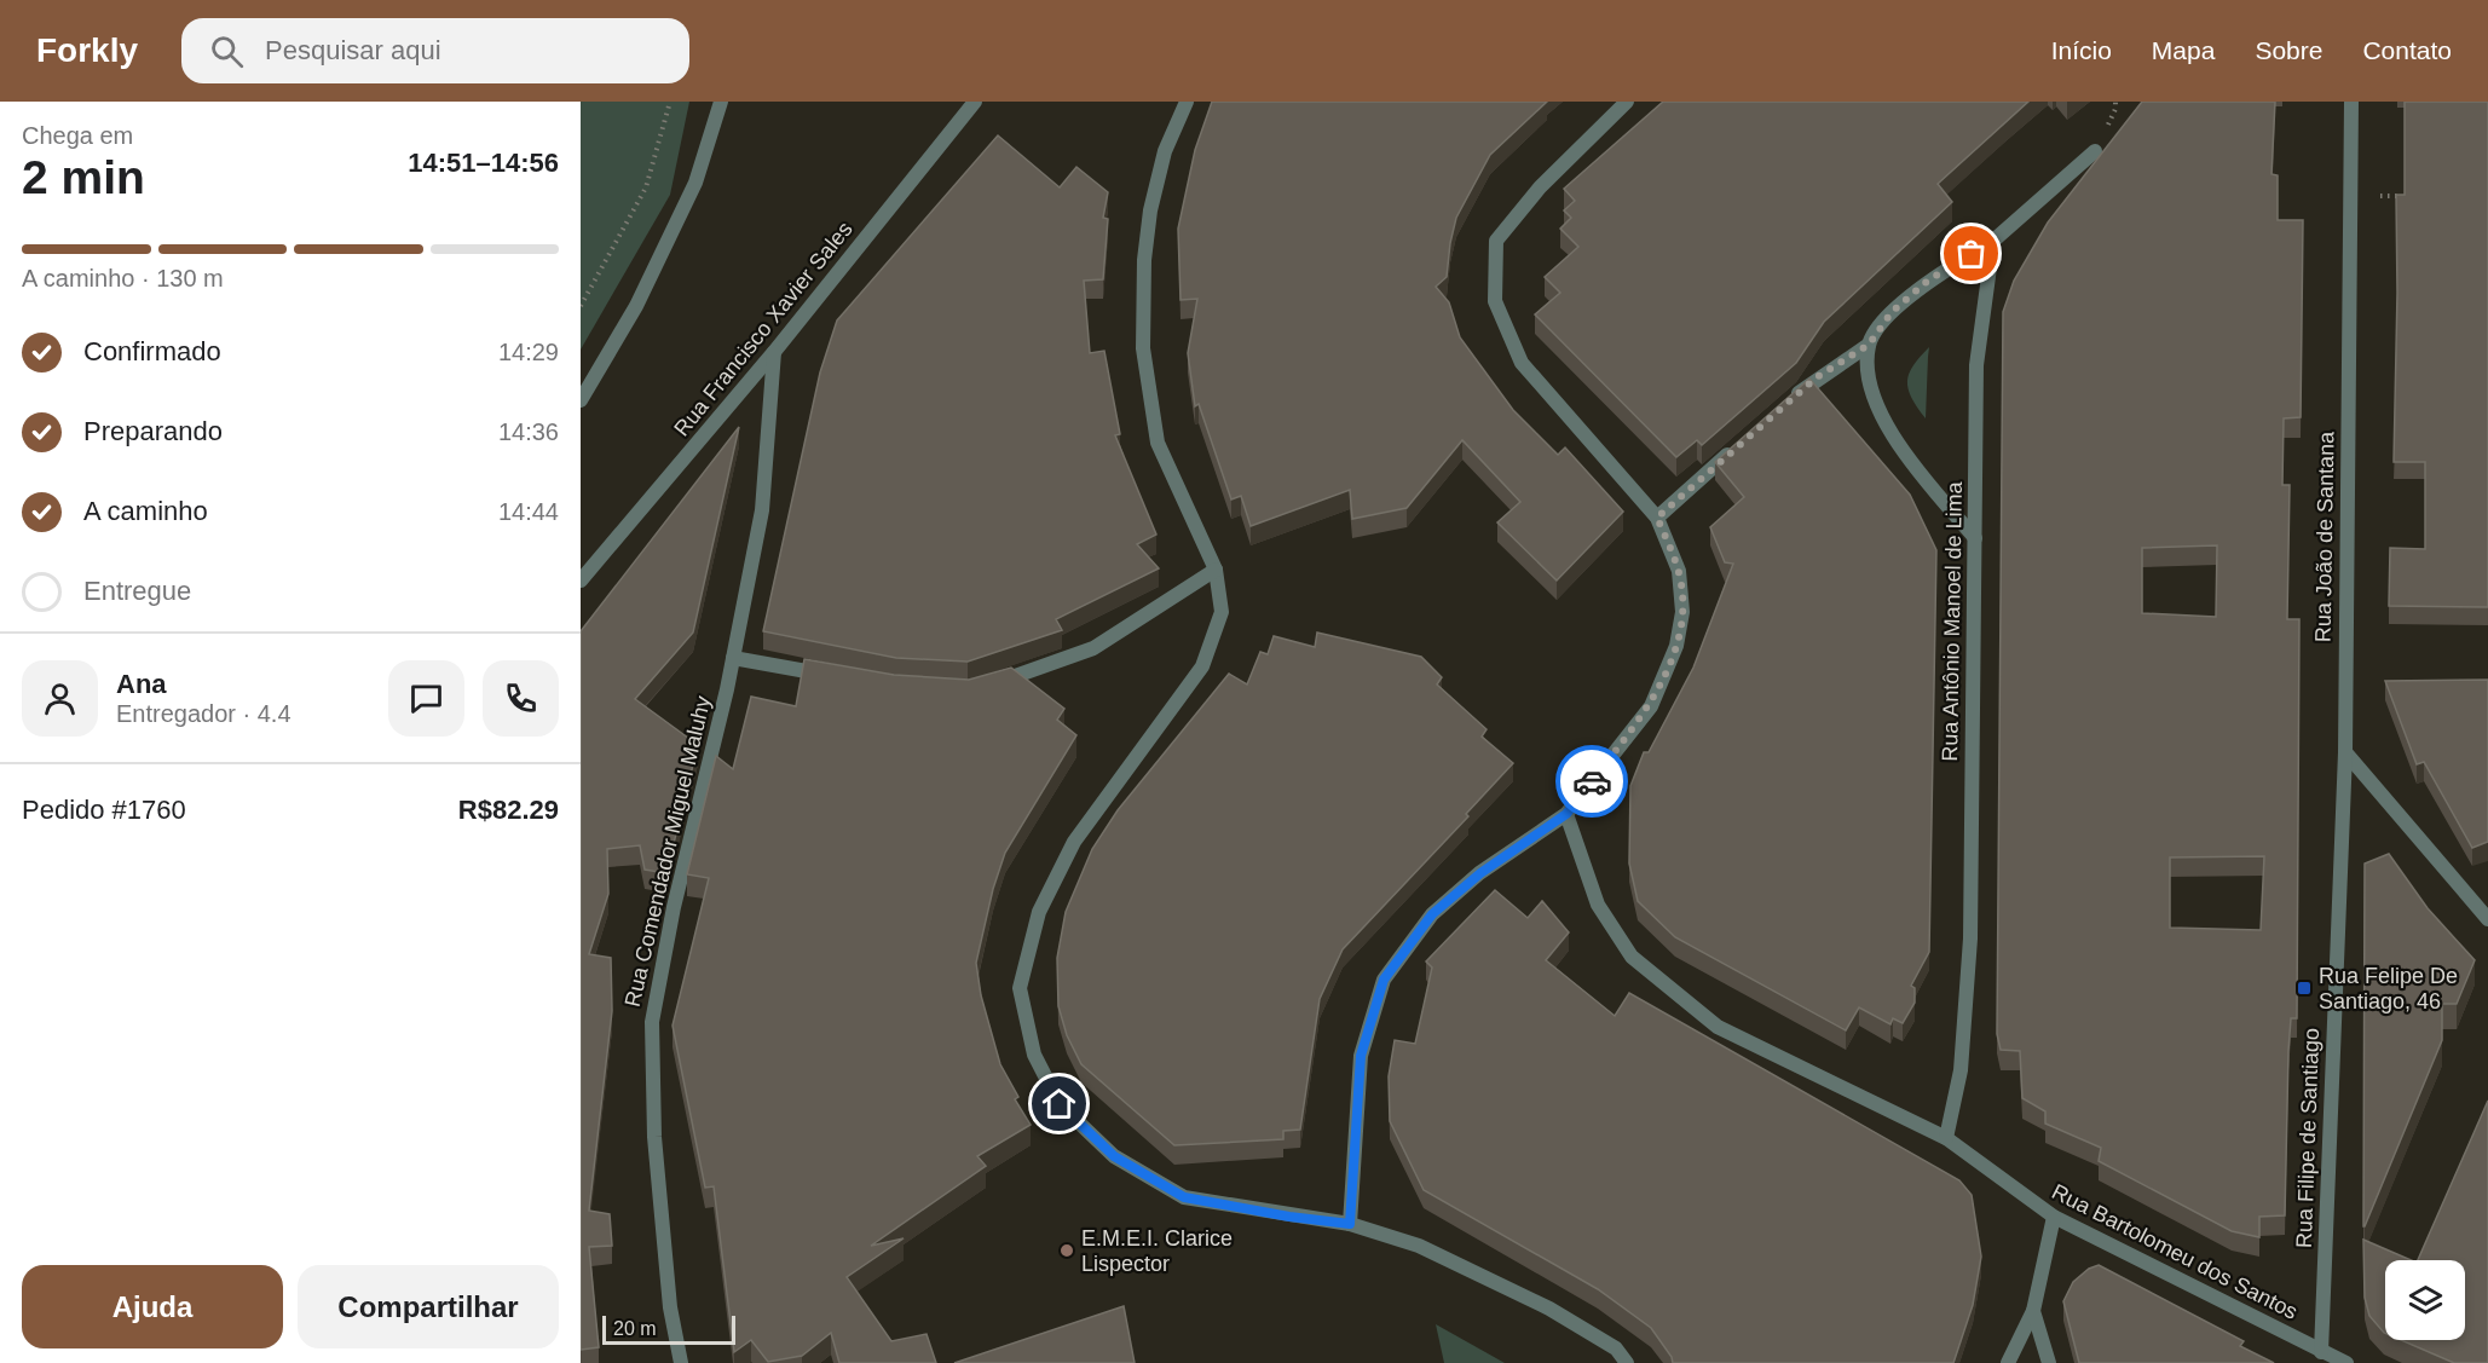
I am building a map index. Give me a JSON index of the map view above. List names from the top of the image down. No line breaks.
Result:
{"streets":{"street":["Rua Francisco Xavier Sales","Rua João de Santana","Rua Antônio Manoel de Lima","Rua Comendador Miguel Maluhy","Rua Filipe de Santiago","Rua Bartolomeu dos Santos"]},"crossings":[["Rua Francisco Xavier Sales","Rua Comendador Miguel Maluhy"],["Rua João de Santana","Rua Filipe de Santiago"],["Rua Antônio Manoel de Lima","Rua Bartolomeu dos Santos"],["Rua Filipe de Santiago","Rua Bartolomeu dos Santos"]],"places":{"transit":["Rua Felipe De Santiago, 46"],"other":["E.M.E.I. Clarice Lispector"]},"scale_bar":"20 m","page":{"header":"Forkly","search":"Pesquisar aqui","nav":["Início","Mapa","Sobre","Contato"],"heading":["2 min","Chega em","14:51–14:56"],"panel":["Ana","Entregador · 4.4","Pedido #1760","R$82.29"],"bar":"A caminho · 130 m","list":[["Confirmado","14:29"],["Preparando","14:36"],["A caminho","14:44"],"Entregue"],"buttons":["Ajuda","Compartilhar"],"scale":"20 m"}}
